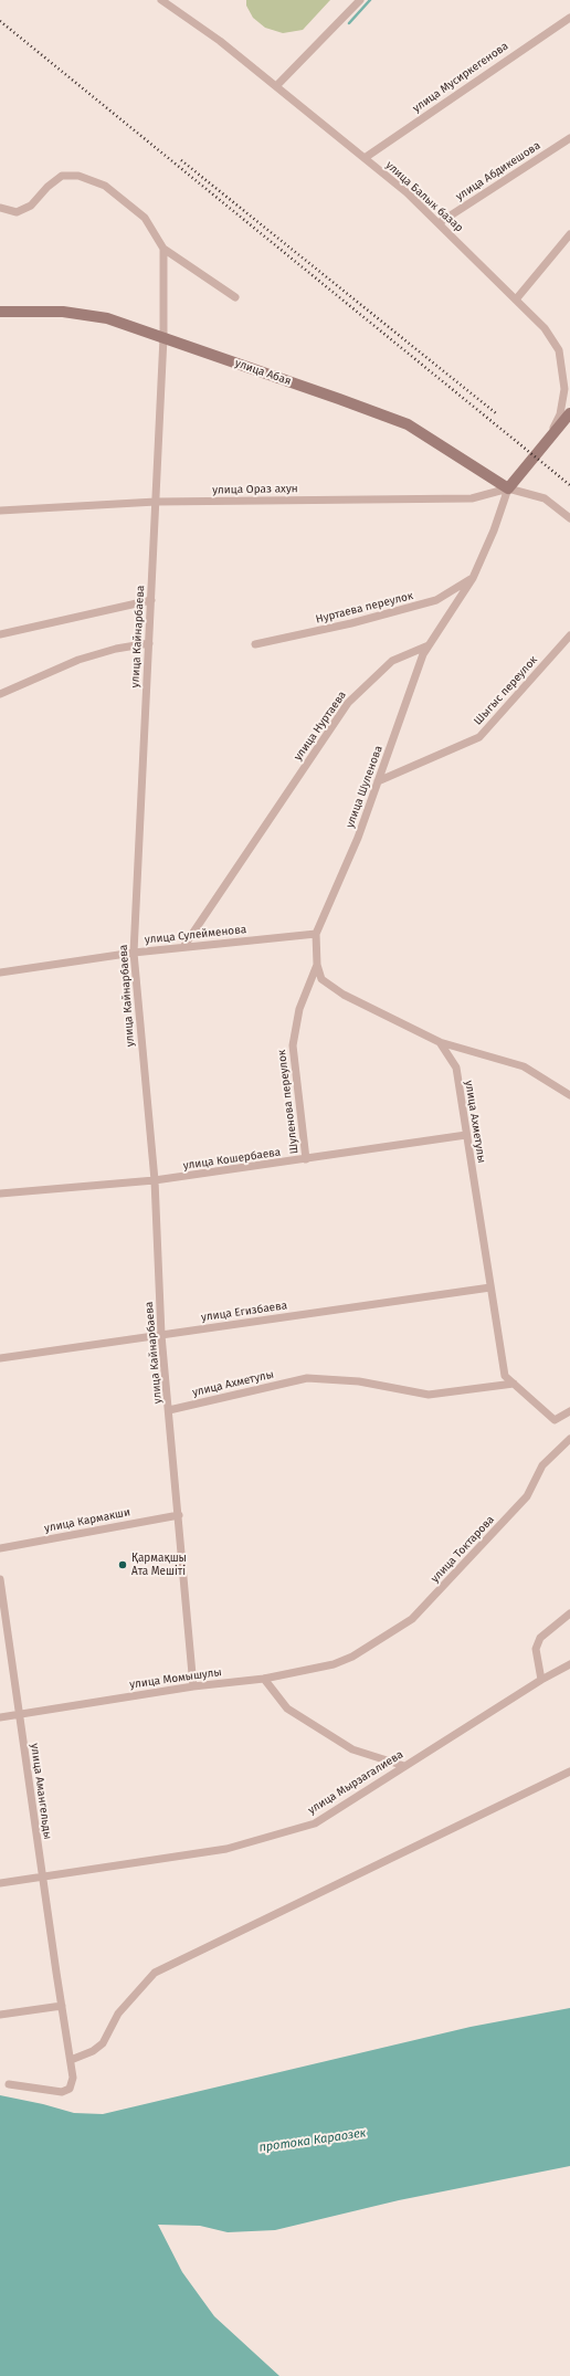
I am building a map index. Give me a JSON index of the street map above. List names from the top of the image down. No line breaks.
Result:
{"streets":{"street":["улица Мусиркегенова","улица Абдикешова","улица Балык базар","улица Абая","улица Ораз ахун","Нуртаева переулок","улица Кайнарбаева","Шыгыс переулок","улица Нуртаева","улица Шуленова","улица Сулейменова","Шуленова переулок","улица Ахметулы","улица Кошербаева","улица Егизбаева","улица Кармакши","улица Токтарова","улица Момышулы","улица Мырзагалиева","улица Амангельды"]},"crossings":[["улица Мусиркегенова","улица Балык базар"],["улица Абдикешова","улица Балык базар"],["улица Абая","улица Ораз ахун"],["улица Абая","улица Кайнарбаева"],["улица Ораз ахун","улица Кайнарбаева"],["улица Кайнарбаева","улица Сулейменова"],["улица Кайнарбаева","улица Ахметулы"],["улица Кайнарбаева","улица Кошербаева"],["улица Кайнарбаева","улица Егизбаева"],["улица Кайнарбаева","улица Кармакши"],["улица Кайнарбаева","улица Момышулы"],["Шыгыс переулок","улица Шуленова"],["улица Нуртаева","улица Шуленова"],["улица Нуртаева","улица Сулейменова"],["улица Шуленова","улица Сулейменова"],["Шуленова переулок","улица Кошербаева"],["улица Ахметулы","улица Кошербаева"],["улица Ахметулы","улица Егизбаева"],["улица Токтарова","улица Момышулы"],["улица Момышулы","улица Амангельды"],["улица Мырзагалиева","улица Амангельды"]],"water":["протока Караозек"],"places":["Қармақшы Ата Мешіті"]}
